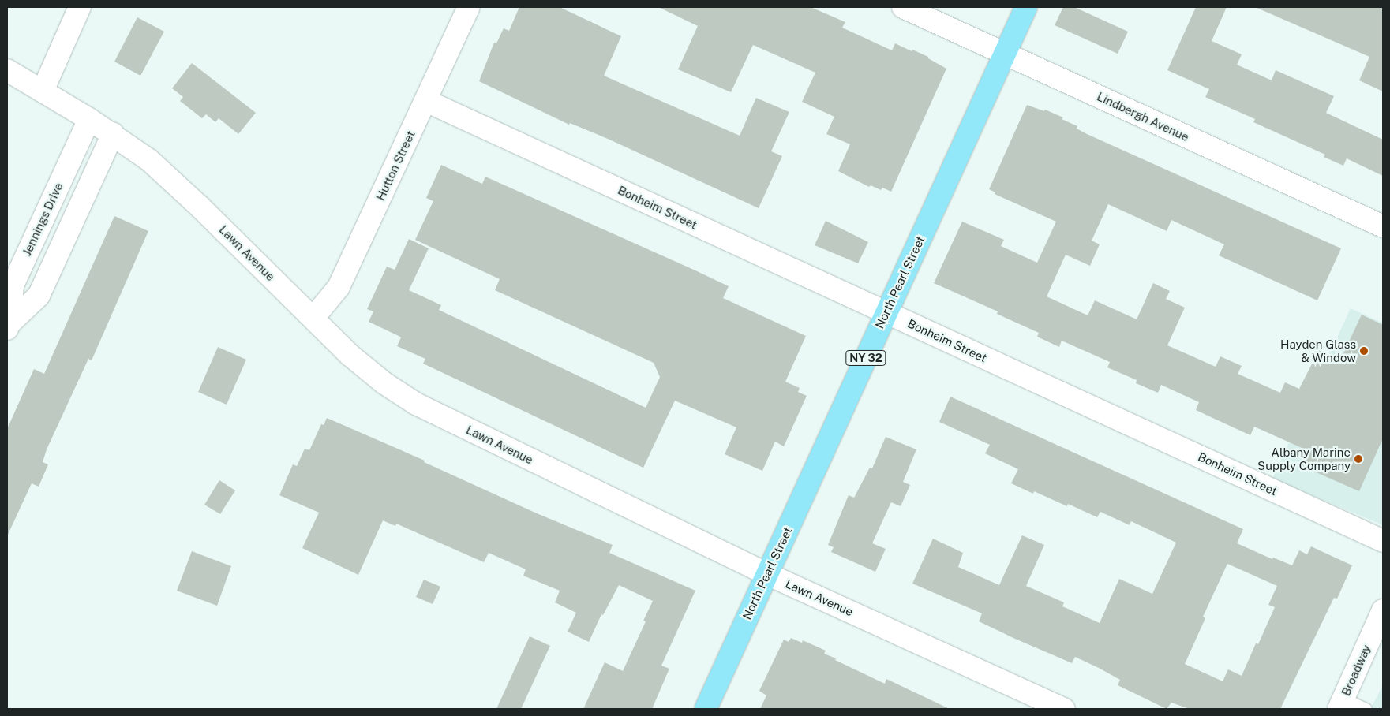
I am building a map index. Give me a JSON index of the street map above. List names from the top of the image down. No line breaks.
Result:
{"streets":{"main road":["North Pearl Street","NY 32"],"street":["Lindbergh Avenue","Hutton Street","Bonheim Street","Jennings Drive","Lawn Avenue","Broadway"]},"crossings":[["Lindbergh Avenue","North Pearl Street"],["Hutton Street","Bonheim Street"],["Hutton Street","Lawn Avenue"],["Bonheim Street","North Pearl Street"],["Jennings Drive","Lawn Avenue"],["Lawn Avenue","North Pearl Street"]],"places":["Hayden Glass & Window","Albany Marine Supply Company"]}
